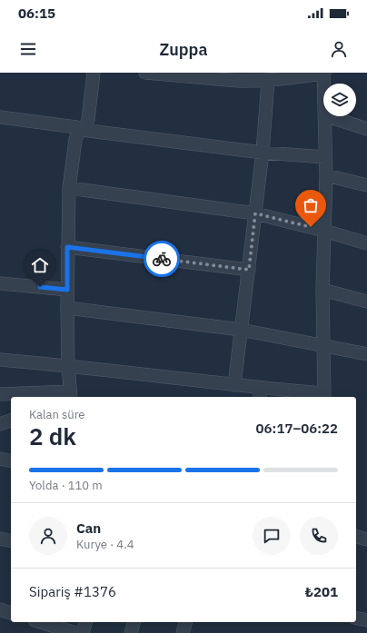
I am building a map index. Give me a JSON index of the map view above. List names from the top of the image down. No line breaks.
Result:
{"page":{"status":"06:15","header":"Zuppa","heading":["2 dk","Kalan süre","06:17–06:22"],"panel":["Can","Kurye · 4.4","Sipariş #1376","₺201"],"bar":"Yolda · 110 m"}}
